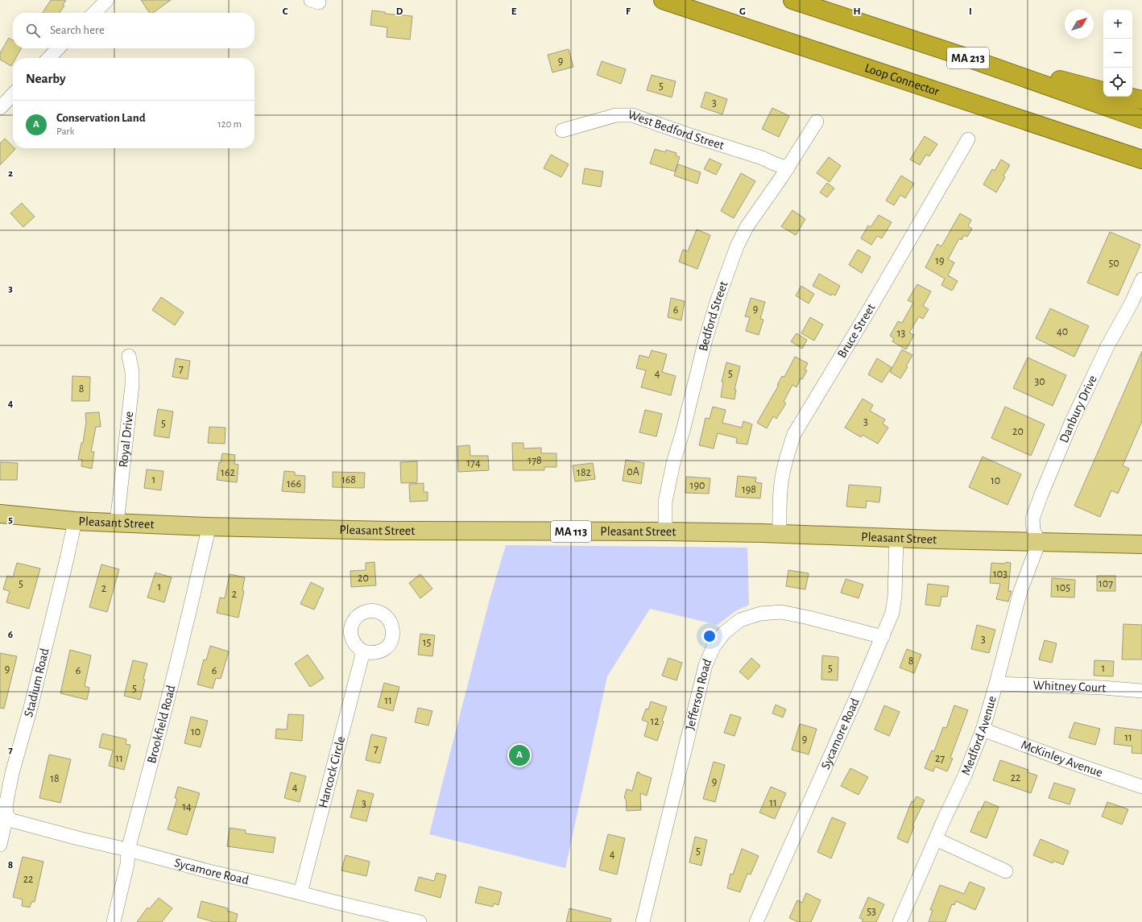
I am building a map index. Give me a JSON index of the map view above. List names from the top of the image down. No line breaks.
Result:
{"streets":{"highway":["MA 213","Loop Connector"],"main road":["Pleasant Street","MA 113"],"street":["West Bedford Street","Bedford Street","Bruce Street","Danbury Drive","Royal Drive","Stadium Road","Whitney Court","Jefferson Road","Brookfield Road","Sycamore Road","Medford Avenue","McKinley Avenue","Hancock Circle"]},"crossings":[["West Bedford Street","Bedford Street"],["Bedford Street","Pleasant Street"],["Bruce Street","Pleasant Street"],["Danbury Drive","Pleasant Street"],["Danbury Drive","Medford Avenue"],["Royal Drive","Pleasant Street"],["Pleasant Street","Stadium Road"],["Pleasant Street","Brookfield Road"],["Pleasant Street","Sycamore Road"],["Pleasant Street","Medford Avenue"],["Stadium Road","Sycamore Road"],["Whitney Court","Medford Avenue"],["Jefferson Road","Sycamore Road"],["Brookfield Road","Sycamore Road"],["Sycamore Road","Hancock Circle"],["Medford Avenue","McKinley Avenue"]],"house_numbers":["9","5","3","19","50","9","6","40","13","7","4","5","30","8","3","5","20","178","174","0A","162","182","1","168","10","166","190","198","103","20","5","107","1","105","2","2","3","15","8","5","1","9","6","6","5","11","12","10","11","9","7","11","27","22","18","9","4","11","3","14","5","4","22","53"],"north":"top right","page":{"map_buttons":["+","−"],"search":"Search here","heading":"Nearby","list":[{"mark":"A","name":"Conservation Land","note":"Park","value":"120 m"}],"pins":"A"},"grid":{"columns":["C","D","E","F","G","H","I"],"rows":["2","3","4","5","6","7","8"]}}
